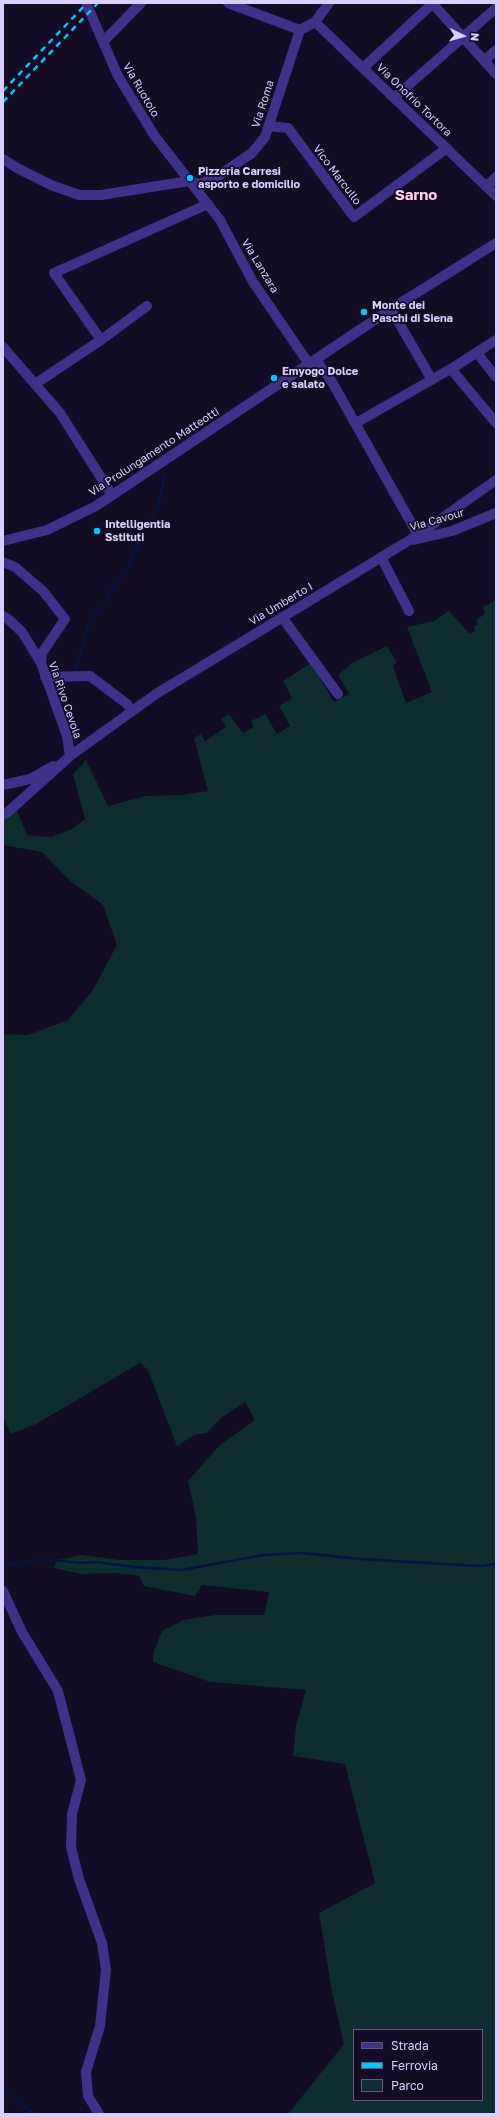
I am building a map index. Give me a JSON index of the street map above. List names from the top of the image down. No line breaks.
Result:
{"streets":{"street":["Via Ruotolo","Via Onofrio Tortora","Via Roma","Vico Marcullo","Via Lanzara","Via Prolungamento Matteotti","Via Cavour","Via Umberto I","Via Rivo Cevola"]},"crossings":[["Via Ruotolo","Via Roma"],["Via Ruotolo","Via Lanzara"],["Via Onofrio Tortora","Vico Marcullo"],["Via Roma","Vico Marcullo"],["Via Roma","Via Lanzara"],["Via Lanzara","Via Prolungamento Matteotti"],["Via Lanzara","Via Umberto I"],["Via Cavour","Via Umberto I"],["Via Umberto I","Via Rivo Cevola"]],"districts":["Sarno"],"places":["Pizzeria Carresi asporto e domicilio","Monte dei Paschi di Siena","Emyogo Dolce e salato","Intelligentia Sstituti"],"legend":["Strada","Ferrovia","Parco"],"north":"right"}
